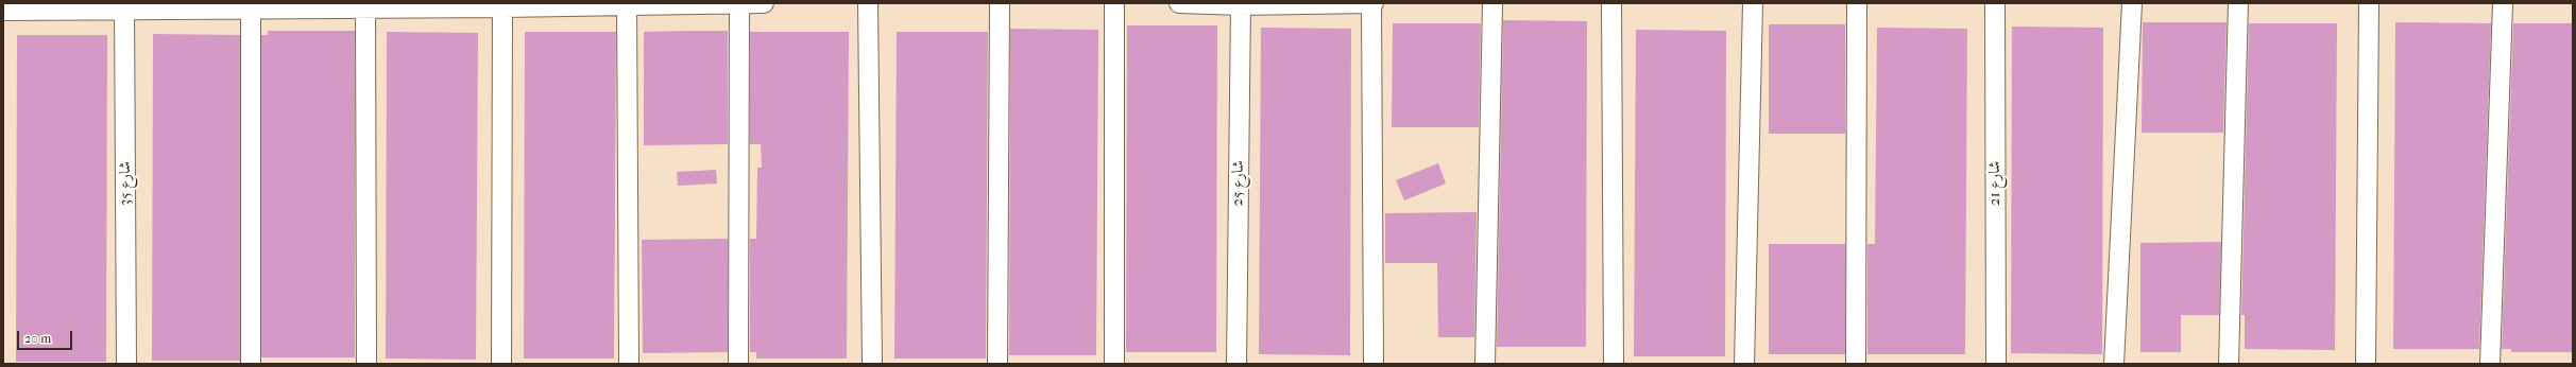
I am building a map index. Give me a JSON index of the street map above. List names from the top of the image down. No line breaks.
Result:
{"streets":{"street":["شارع 35","شارع 25","شارع 21"]},"scale_bar":"20 m"}
